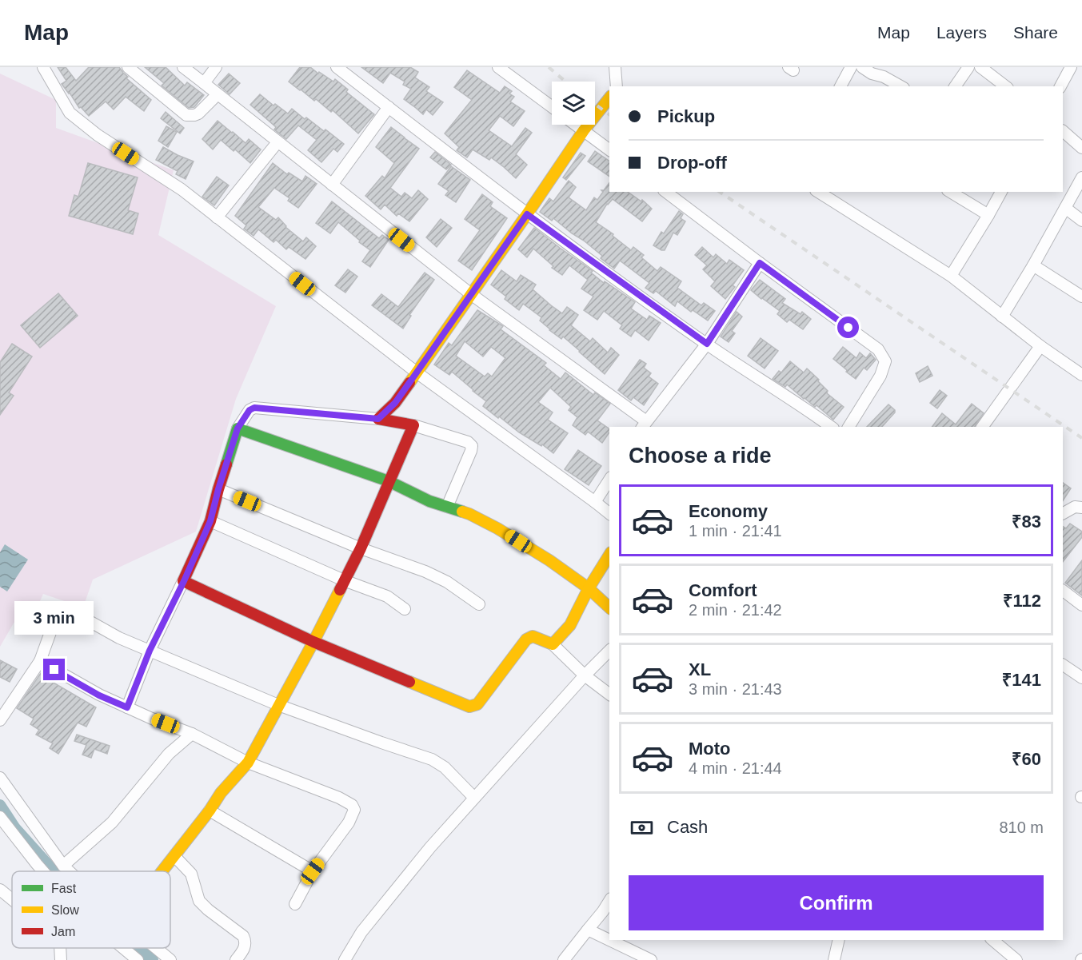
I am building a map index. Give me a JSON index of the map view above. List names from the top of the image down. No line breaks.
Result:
{"legend":["Fast","Slow","Jam"],"page":{"header":"Map","nav":["Map","Layers","Share"],"banner":["Pickup","Drop-off"],"heading":"Choose a ride","list":[{"name":"Economy","note":"1 min · 21:41","value":"₹83"},{"name":"Comfort","note":"2 min · 21:42","value":"₹112"},{"name":"XL","note":"3 min · 21:43","value":"₹141"},{"name":"Moto","note":"4 min · 21:44","value":"₹60"}],"bubble":"3 min","pay":["Cash","810 m"],"buttons":"Confirm"}}
